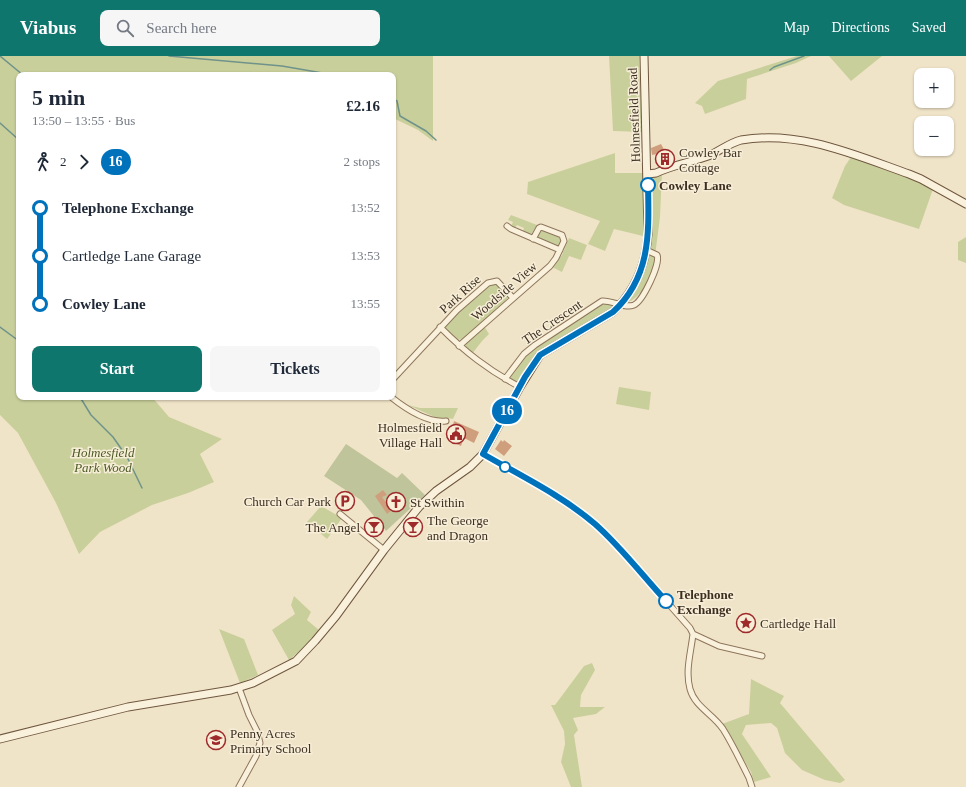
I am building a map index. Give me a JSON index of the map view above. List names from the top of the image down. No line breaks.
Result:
{"streets":{"main road":["Holmesfield Road"],"street":["Woodside View","Park Rise","The Crescent"]},"crossings":[["Holmesfield Road","The Crescent"],["Woodside View","Park Rise"]],"parks":["Holmesfield Park Wood"],"places":{"building":["Cowley Bar Cottage"],"other":["Cowley Lane","Telephone Exchange"],"public building":["Holmesfield Village Hall"],"parking":["Church Car Park"],"church":["St Swithin"],"bar":["The Angel","The George and Dragon"],"place":["Cartledge Hall"],"school or university":["Penny Acres Primary School"]},"lines":["bus line 16"],"page":{"header":"Viabus","search":"Search here","nav":["Map","Directions","Saved"],"on_map":"16","map_buttons":["+","−"],"heading":["5 min","13:50 – 13:55 · Bus","£2.16"],"legs":["2","16","2 stops"],"list":[{"name":"Telephone Exchange","value":"13:52"},{"name":"Cartledge Lane Garage","value":"13:53"},{"name":"Cowley Lane","value":"13:55"}],"buttons":["Start","Tickets"]}}
